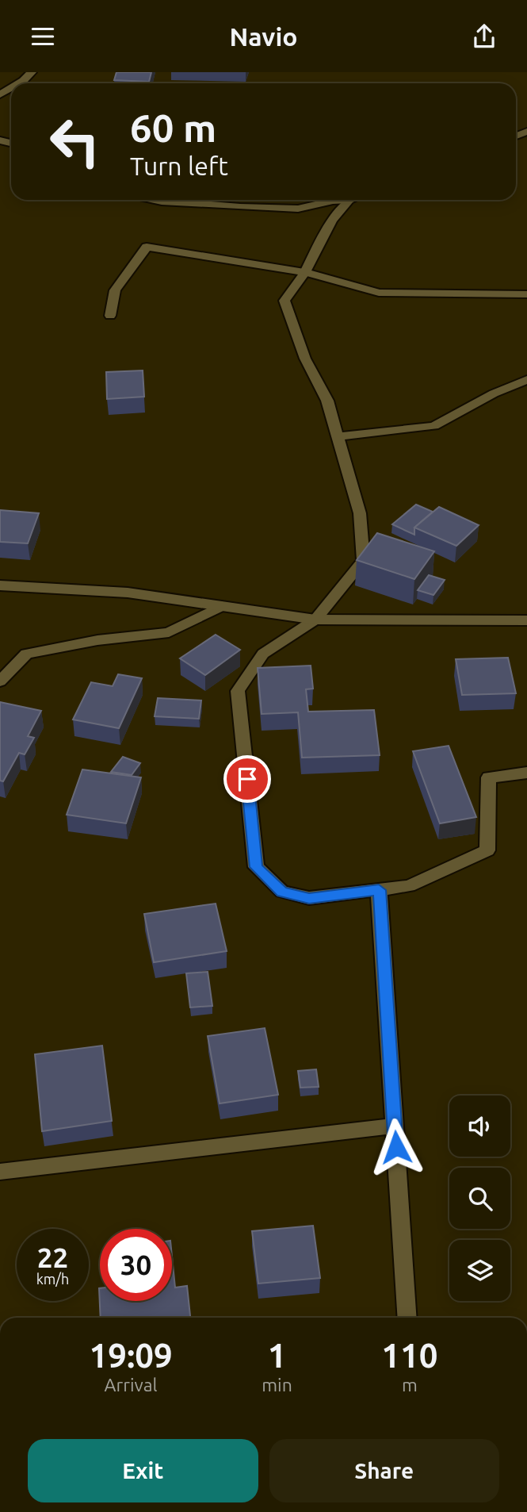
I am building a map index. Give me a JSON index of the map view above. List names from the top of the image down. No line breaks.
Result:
{"page":{"header":"Navio","turn":["60 m","Turn left"],"speed":"22 km/h","limit":"30","eta":["19:09","Arrival","1","min","110","m"],"buttons":["Exit","Share"]}}
